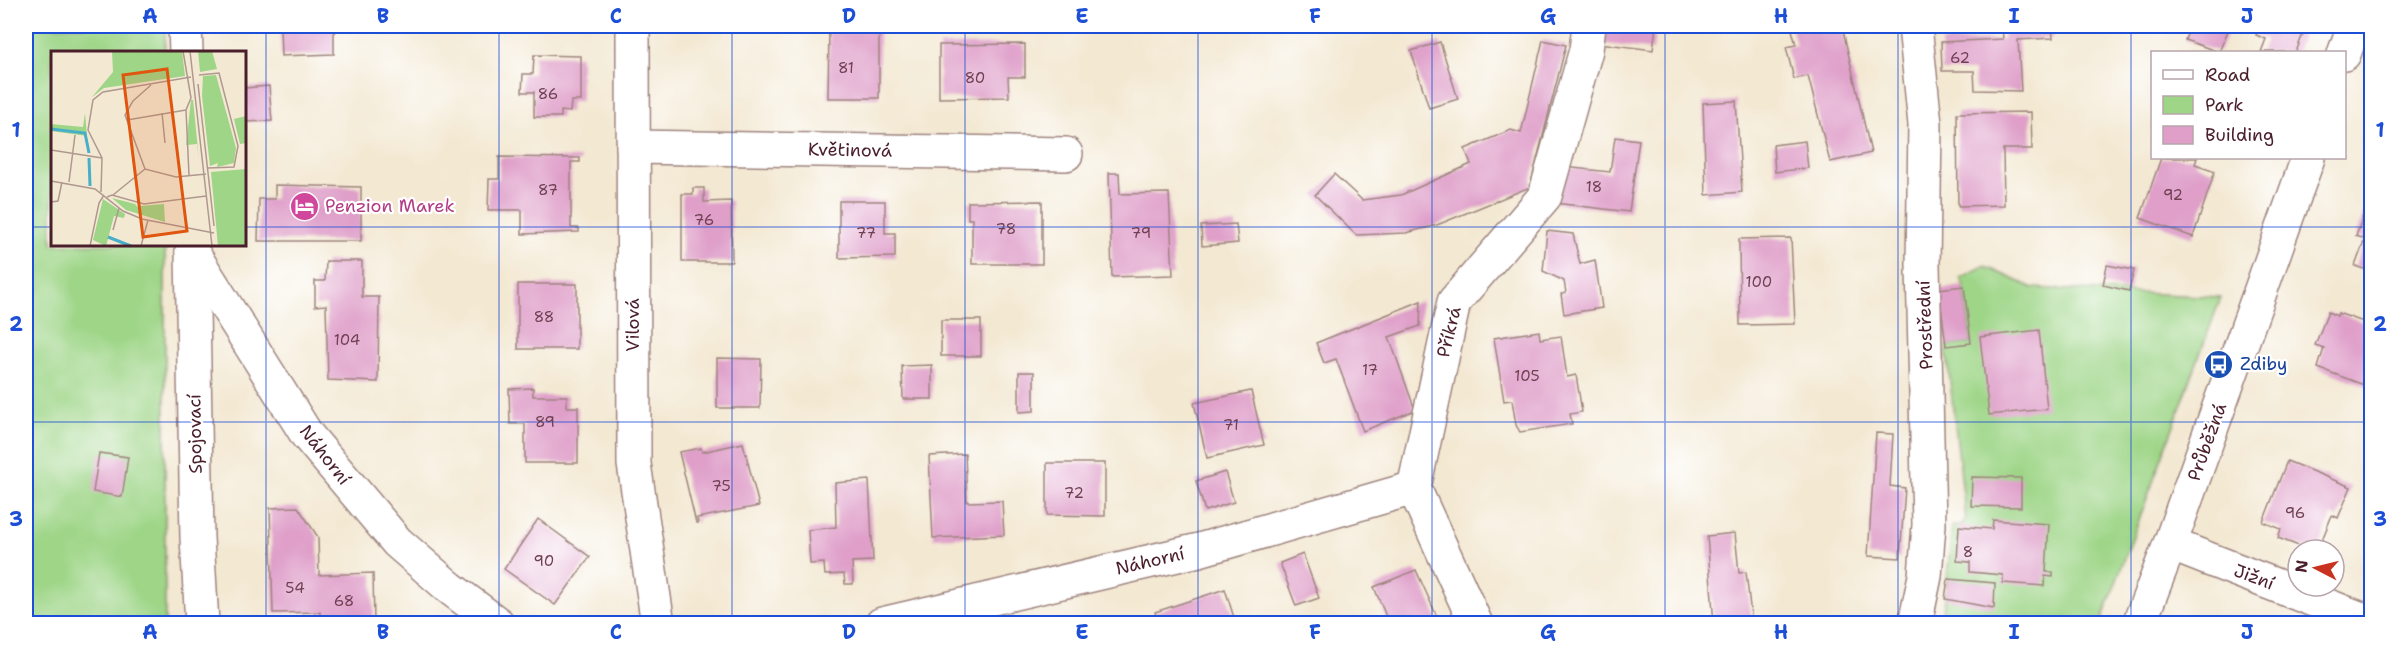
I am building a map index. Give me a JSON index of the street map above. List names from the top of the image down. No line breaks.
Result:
{"streets":{"street":["Květinová","Vilová","Prostřední","Příkrá","Spojovací","Průběžná","Náhorní","Jižní"]},"crossings":[["Květinová","Vilová"],["Příkrá","Náhorní"],["Spojovací","Náhorní"],["Průběžná","Jižní"]],"places":{"hotel":["Penzion Marek"],"bus stop":["Zdiby"]},"house_numbers":["62","81","80","86","18","87","92","76","78","77","79","100","88","104","17","105","89","71","75","72","96","8","90","54","68"],"legend":["Road","Park","Building"],"north":"left","grid":{"columns":["A","B","C","D","E","F","G","H","I","J"],"rows":["1","2","3"]}}
